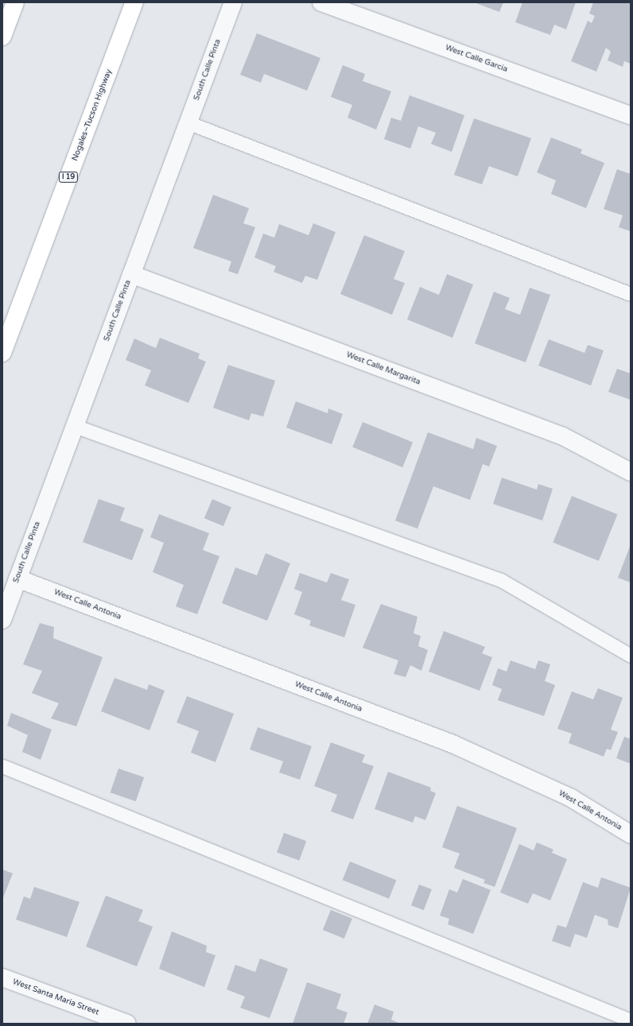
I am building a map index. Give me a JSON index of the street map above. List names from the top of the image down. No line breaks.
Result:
{"streets":{"highway":["Nogales–Tucson Highway","I 19"],"street":["West Calle Garcia","South Calle Pinta","West Calle Margarita","West Calle Antonia","West Santa Maria Street"]},"crossings":[["South Calle Pinta","West Calle Margarita"],["South Calle Pinta","West Calle Antonia"]]}
